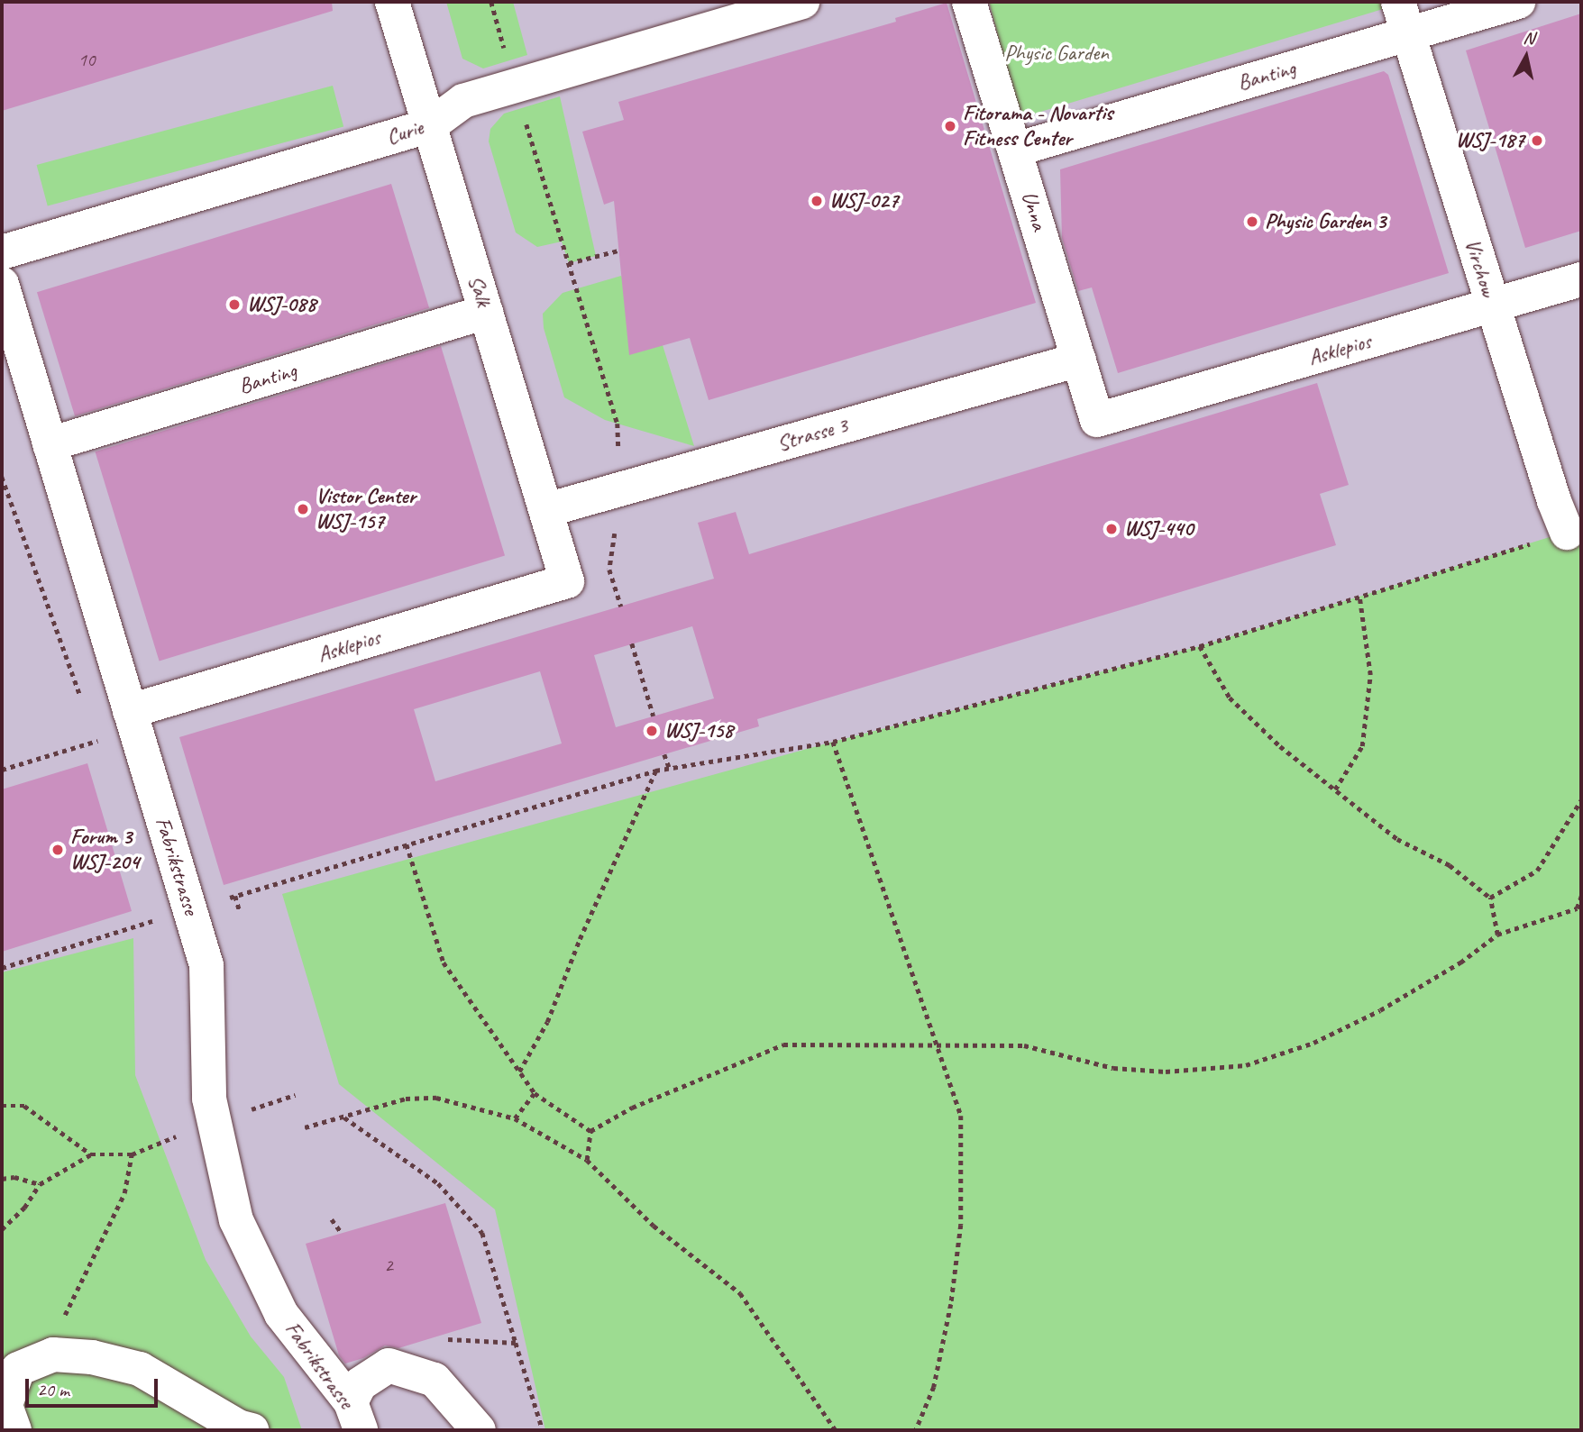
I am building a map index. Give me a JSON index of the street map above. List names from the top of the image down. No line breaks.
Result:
{"streets":{"lane":["Banting","Curie","Unna","Virchow","Salk","Asklepios","Strasse 3","Fabrikstrasse"]},"crossings":[["Banting","Unna"],["Banting","Virchow"],["Banting","Salk"],["Banting","Fabrikstrasse"],["Curie","Salk"],["Unna","Asklepios"],["Unna","Strasse 3"],["Virchow","Asklepios"],["Salk","Asklepios"],["Salk","Strasse 3"],["Asklepios","Fabrikstrasse"]],"parks":["Physic Garden"],"places":["Fitorama - Novartis Fitness Center","WSJ-187","WSJ-027","Physic Garden 3","WSJ-088","Vistor Center WSJ-157","WSJ-440","WSJ-158","Forum 3 WSJ-204"],"house_numbers":["10","2"],"scale_bar":"20 m","north":"top"}
